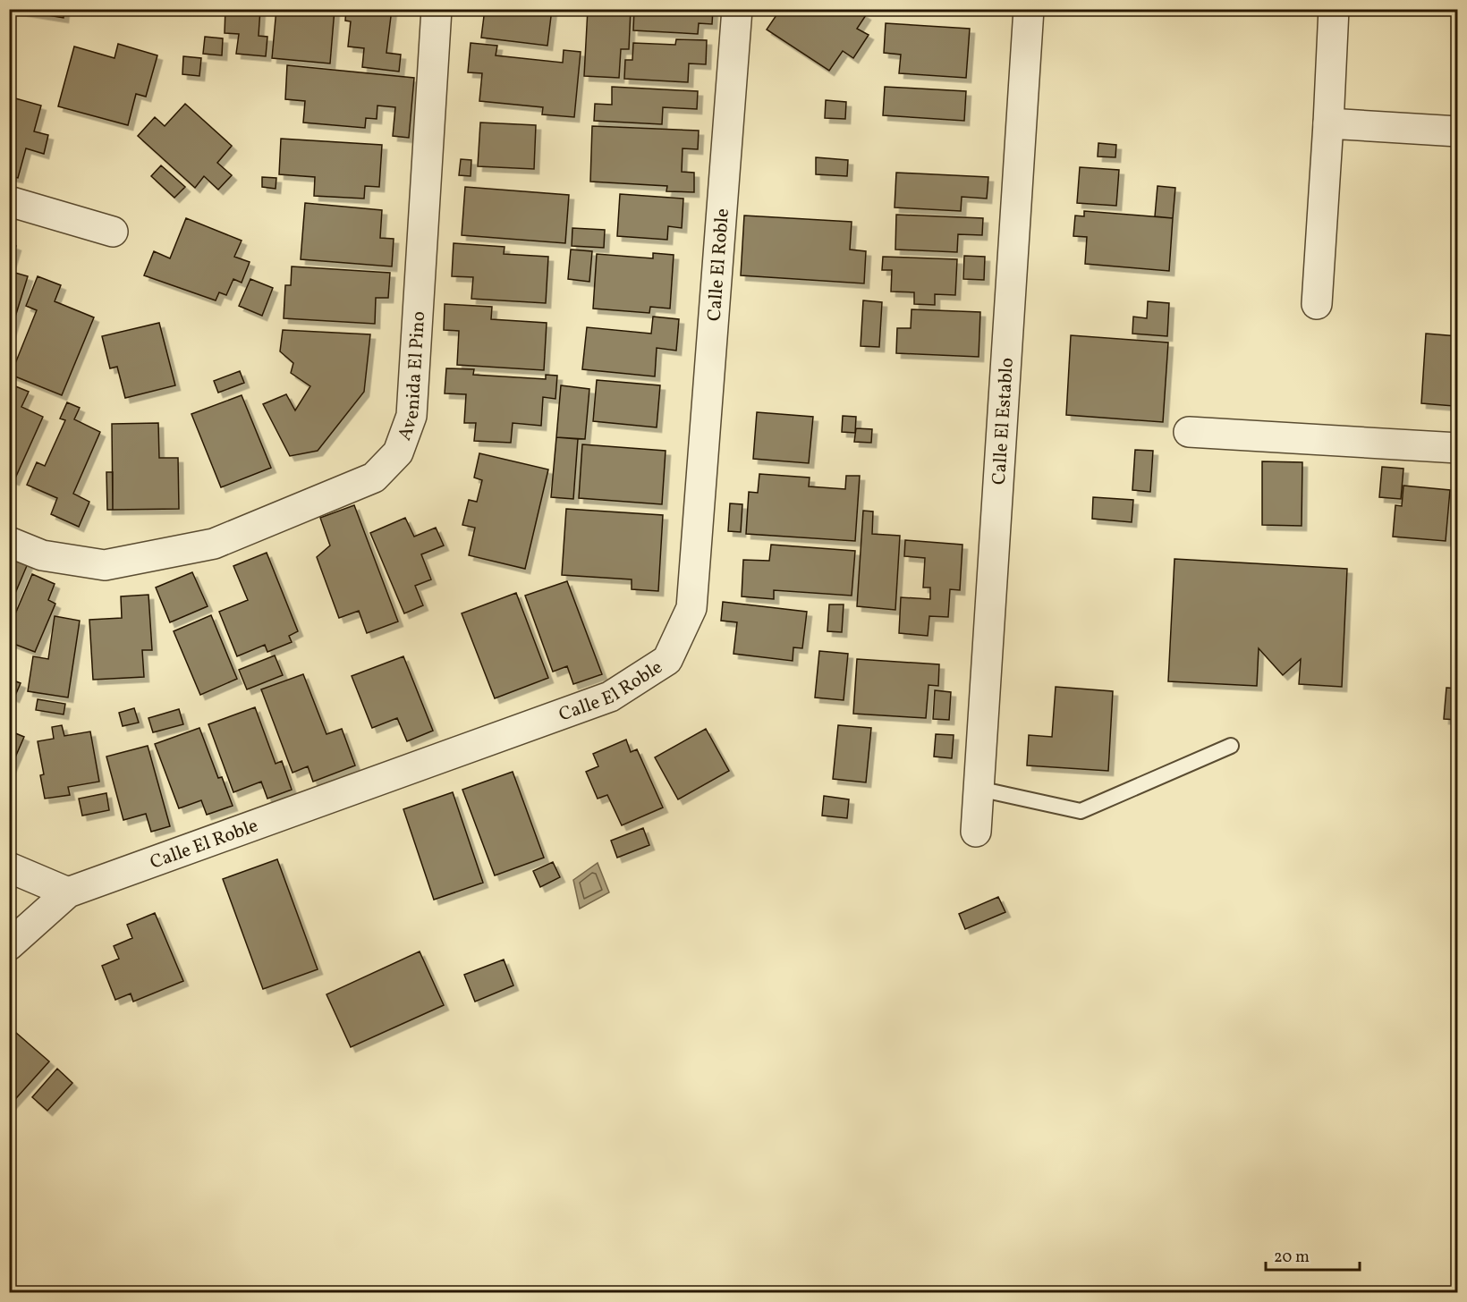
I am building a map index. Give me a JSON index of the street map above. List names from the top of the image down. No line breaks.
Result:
{"streets":{"street":["Calle El Roble","Avenida El Pino","Calle El Establo"]},"scale_bar":"20 m"}
